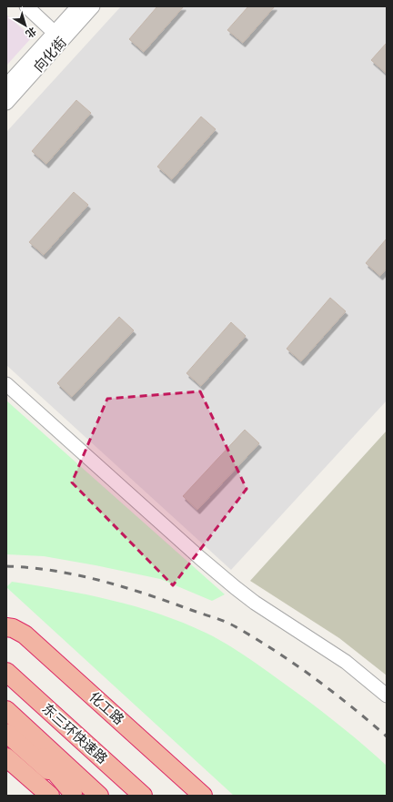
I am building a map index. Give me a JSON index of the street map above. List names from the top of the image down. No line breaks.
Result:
{"streets":{"highway":["化工路","东三环快速路"],"street":["向化街"]},"north":"bottom right"}
